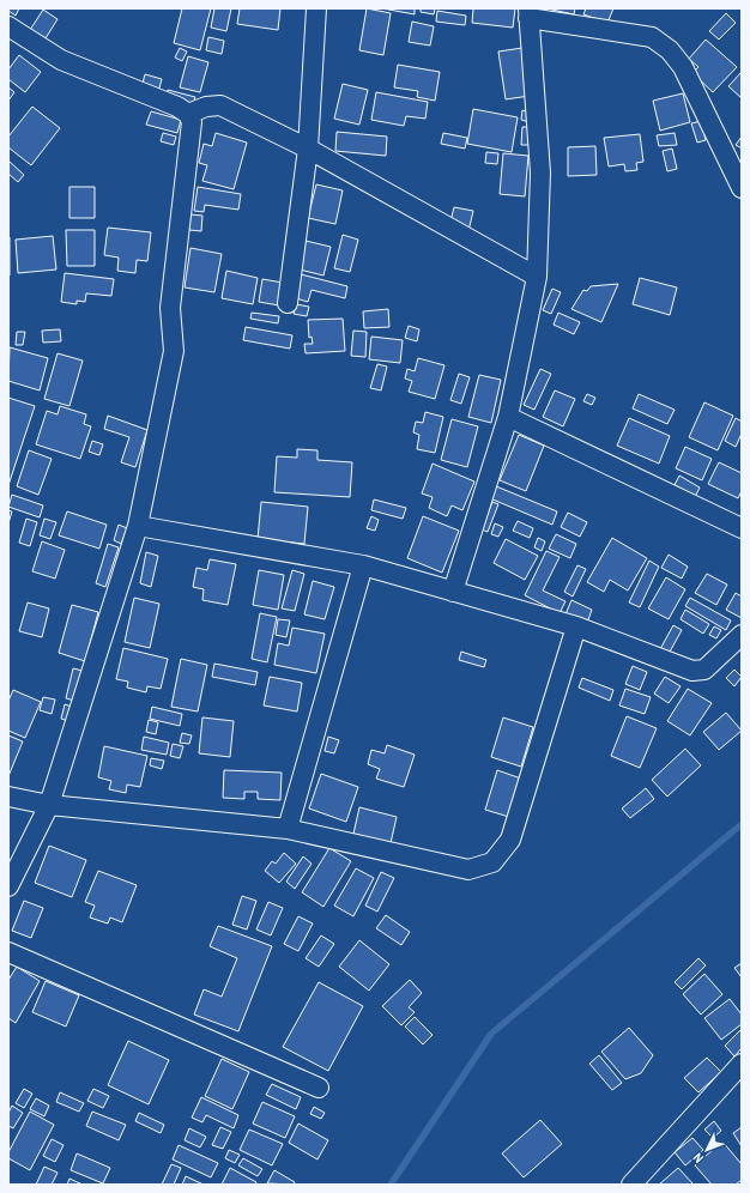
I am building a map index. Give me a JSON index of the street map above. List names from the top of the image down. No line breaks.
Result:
{"north":"bottom left"}
